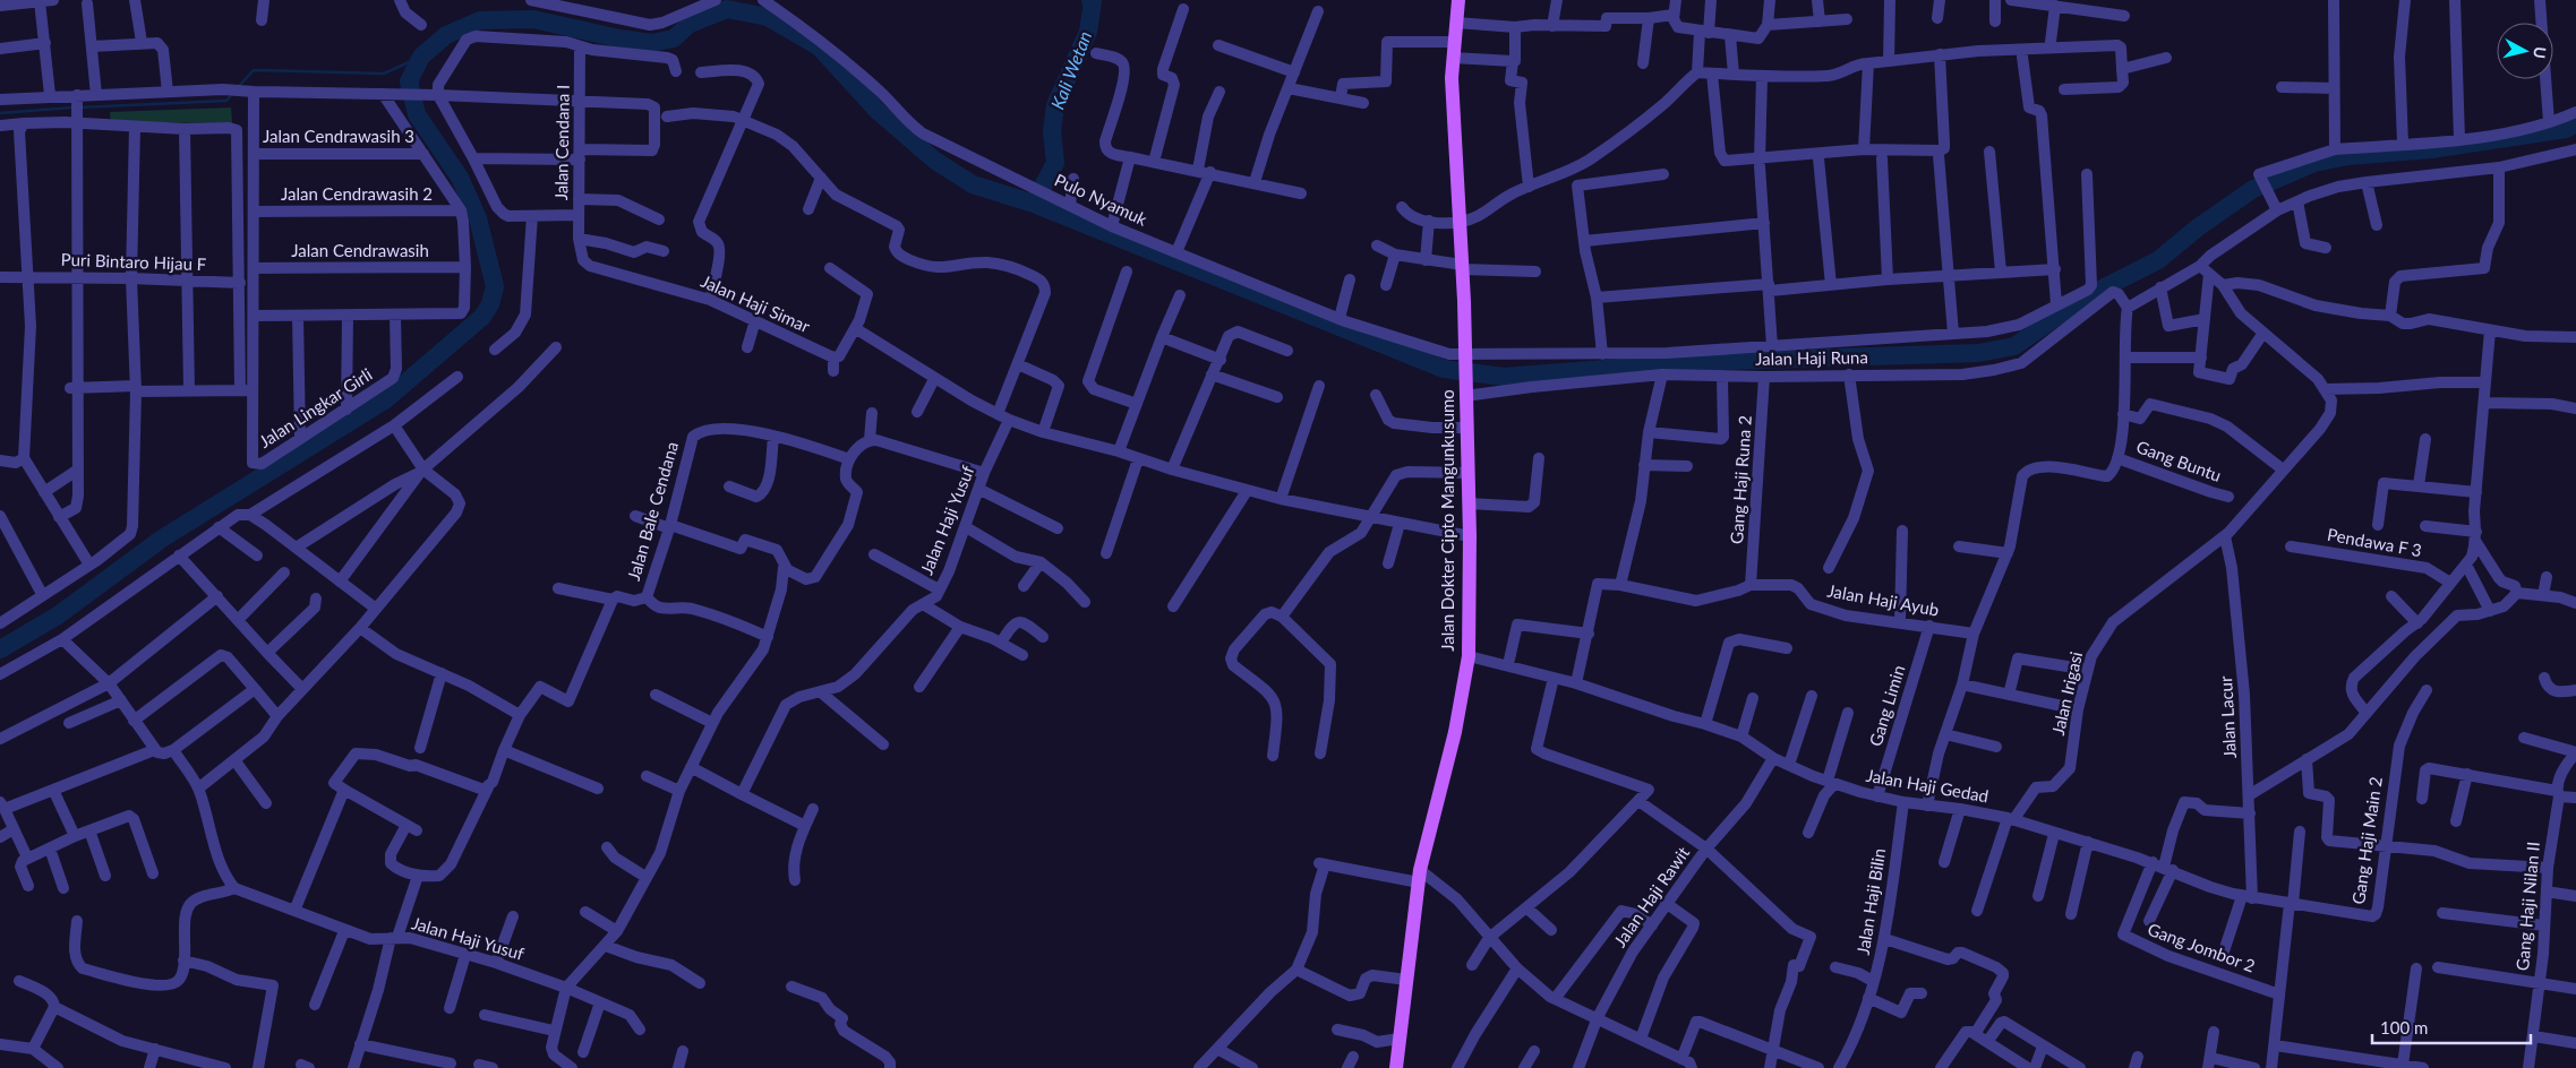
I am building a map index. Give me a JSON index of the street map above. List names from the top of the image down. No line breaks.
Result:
{"streets":{"main road":["Jalan Dokter Cipto Mangunkusumo"],"street":["Jalan Cendrawasih 3","Jalan Cendana I","Jalan Cendrawasih 2","Pulo Nyamuk","Jalan Cendrawasih","Puri Bintaro Hijau F","Jalan Haji Simar","Jalan Haji Runa","Jalan Lingkar Girli","Gang Buntu","Gang Haji Runa 2","Jalan Bale Cendana","Jalan Haji Yusuf","Pendawa F 3","Jalan Haji Ayub","Jalan Irigasi","Gang Limin","Jalan Lacur","Jalan Haji Gedad","Gang Haji Main 2","Jalan Haji Rawit","Jalan Haji Bilin","Gang Haji Nilan II","Gang Jombor 2"]},"crossings":[["Jalan Cendana I","Jalan Haji Simar"],["Pulo Nyamuk","Jalan Dokter Cipto Mangunkusumo"],["Jalan Haji Runa","Gang Haji Runa 2"],["Jalan Haji Runa","Jalan Dokter Cipto Mangunkusumo"],["Gang Haji Runa 2","Jalan Haji Ayub"],["Jalan Dokter Cipto Mangunkusumo","Jalan Haji Gedad"],["Jalan Haji Ayub","Gang Limin"],["Jalan Haji Ayub","Jalan Haji Gedad"],["Jalan Irigasi","Jalan Lacur"],["Jalan Irigasi","Jalan Haji Gedad"],["Gang Limin","Jalan Haji Gedad"],["Jalan Lacur","Jalan Haji Gedad"],["Jalan Haji Gedad","Gang Haji Main 2"],["Jalan Haji Gedad","Jalan Haji Rawit"],["Jalan Haji Gedad","Jalan Haji Bilin"],["Jalan Haji Gedad","Gang Jombor 2"]],"water":["Kali Wetan"],"scale_bar":"100 m","north":"right"}
